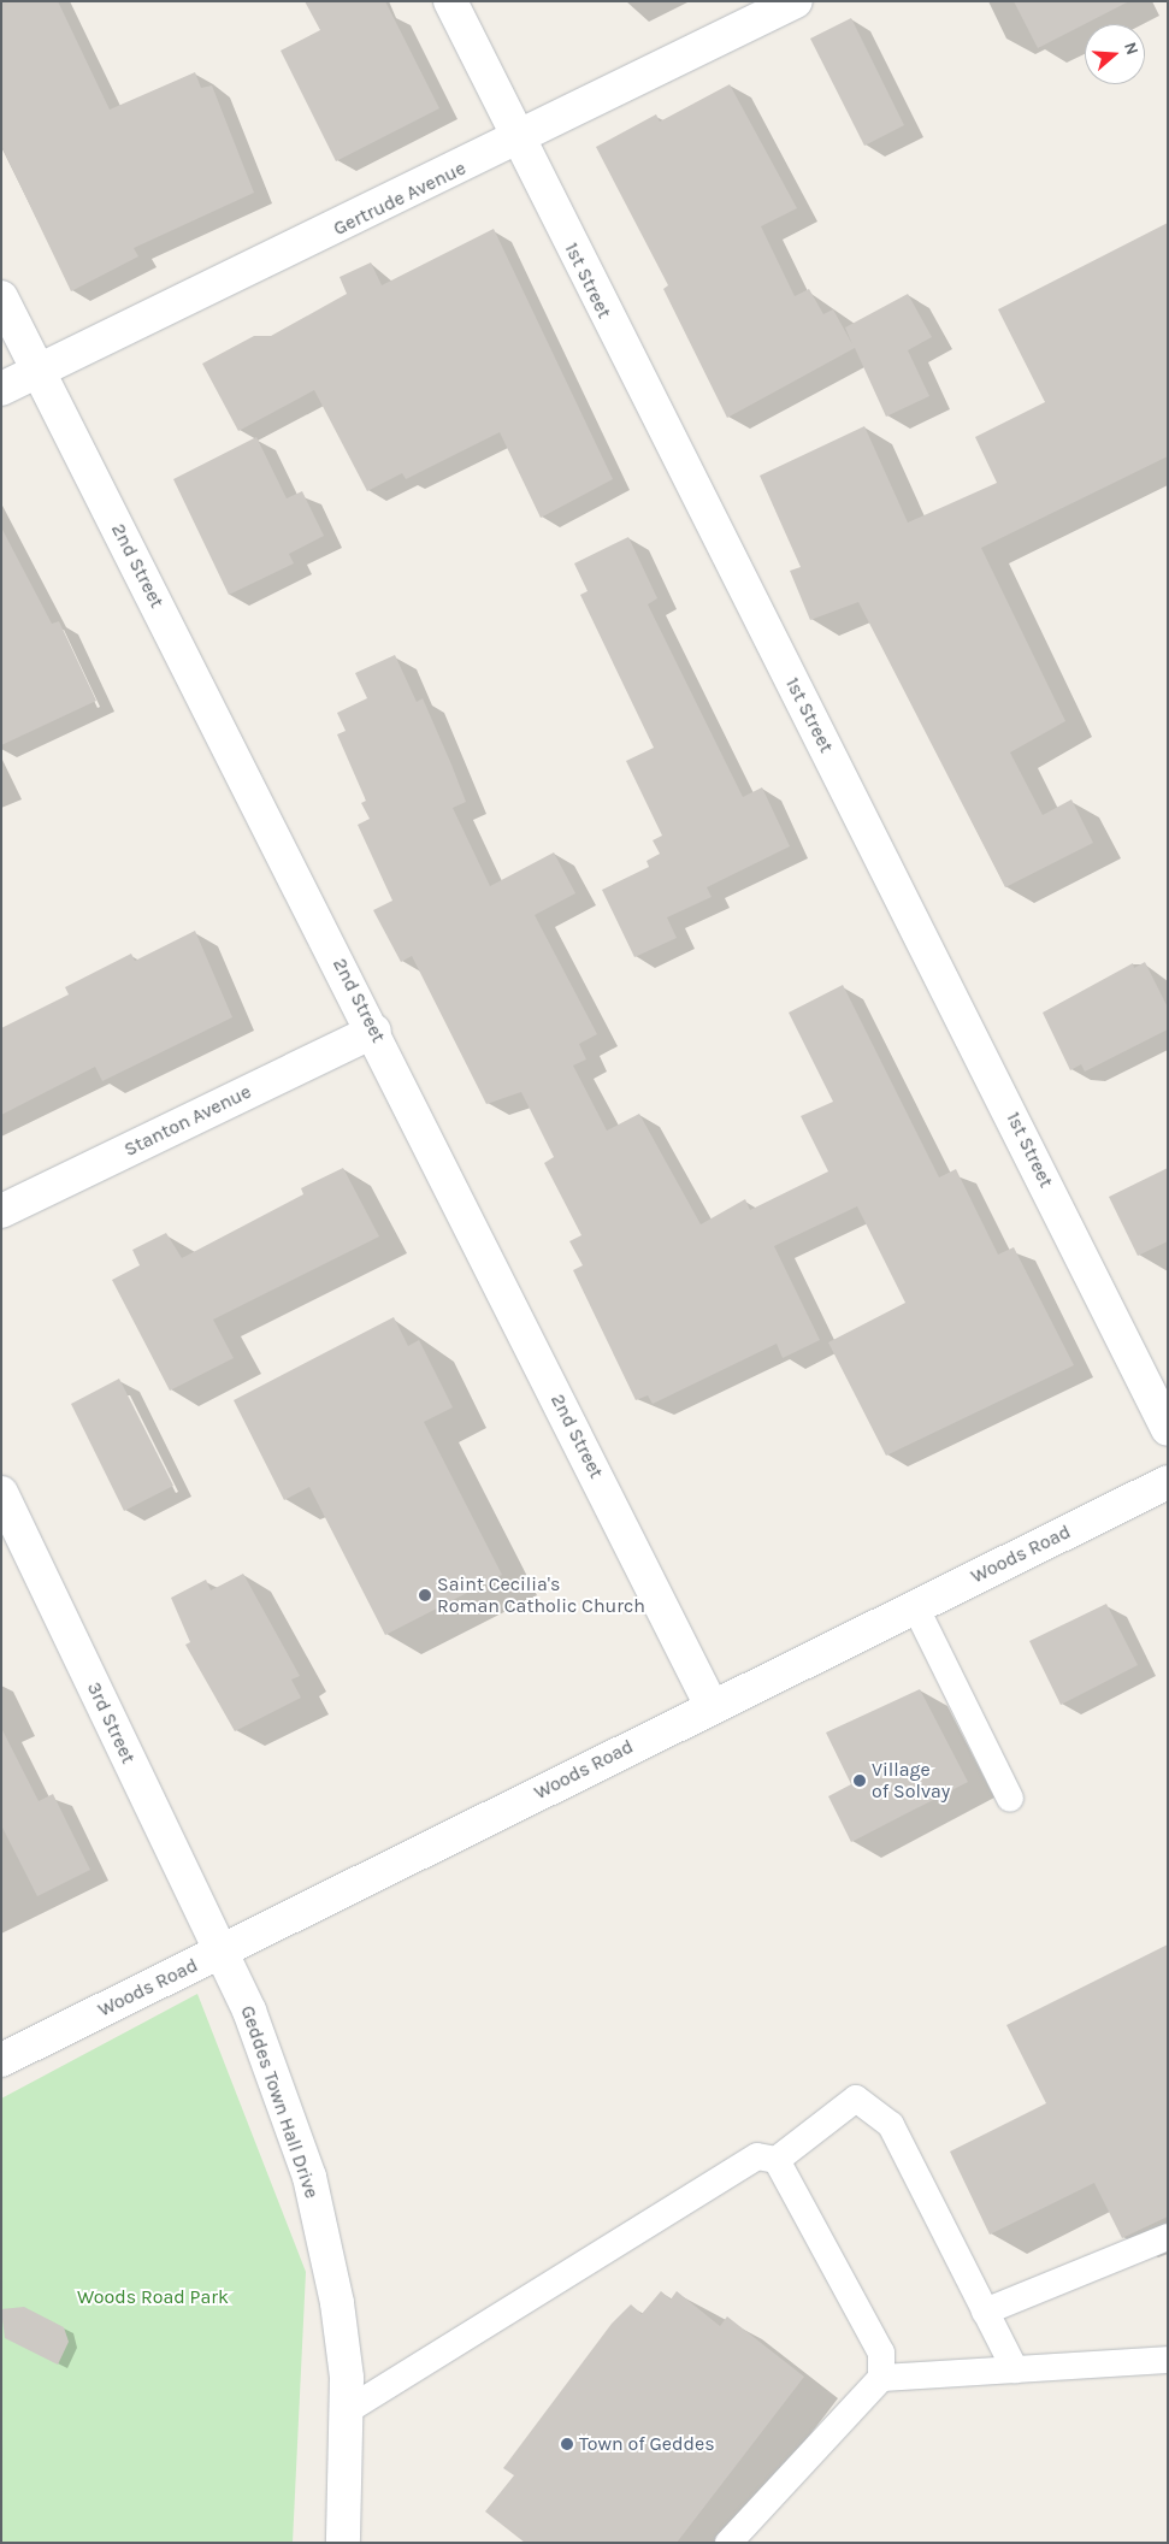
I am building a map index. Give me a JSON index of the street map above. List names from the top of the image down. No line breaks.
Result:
{"streets":{"street":["Gertrude Avenue","1st Street","2nd Street","Stanton Avenue","Woods Road","3rd Street","Geddes Town Hall Drive"]},"crossings":[["Gertrude Avenue","1st Street"],["Gertrude Avenue","2nd Street"],["2nd Street","Stanton Avenue"],["2nd Street","Woods Road"],["Woods Road","3rd Street"],["Woods Road","Geddes Town Hall Drive"],["3rd Street","Geddes Town Hall Drive"]],"parks":["Woods Road Park"],"places":["Saint Cecilia's Roman Catholic Church","Village of Solvay","Town of Geddes"],"north":"right"}
